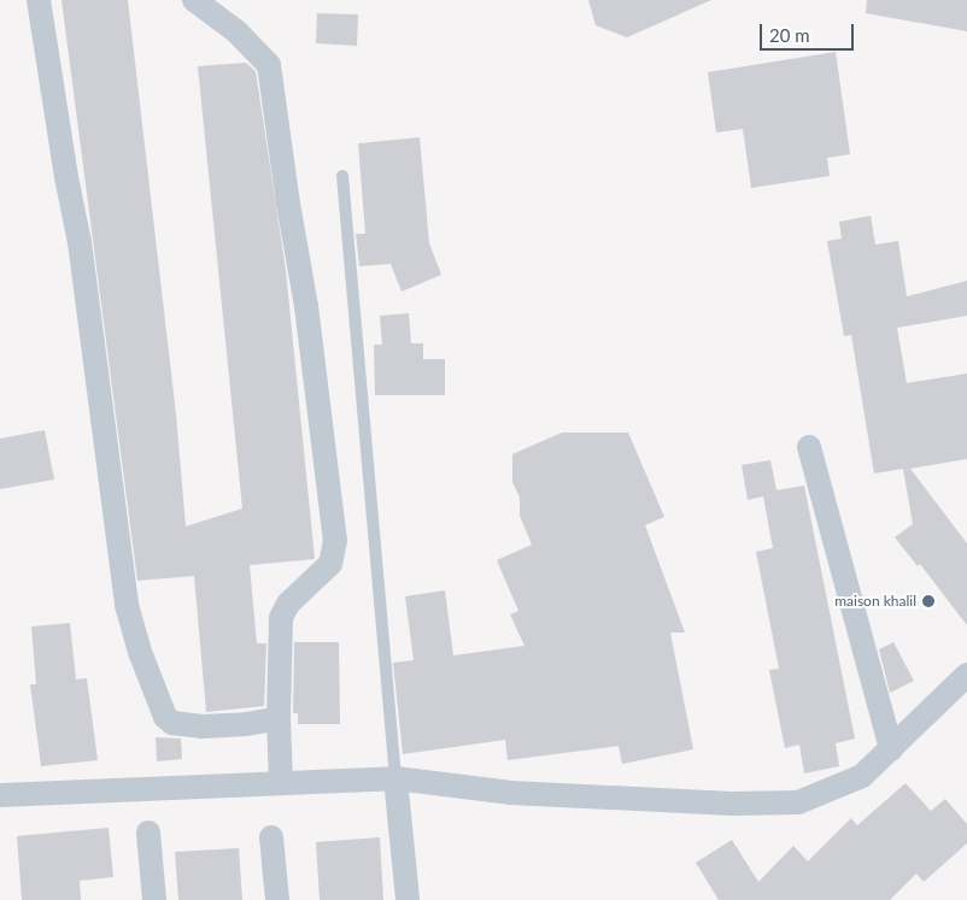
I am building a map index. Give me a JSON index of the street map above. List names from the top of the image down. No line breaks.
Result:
{"places":["maison khalil"],"scale_bar":"20 m"}
